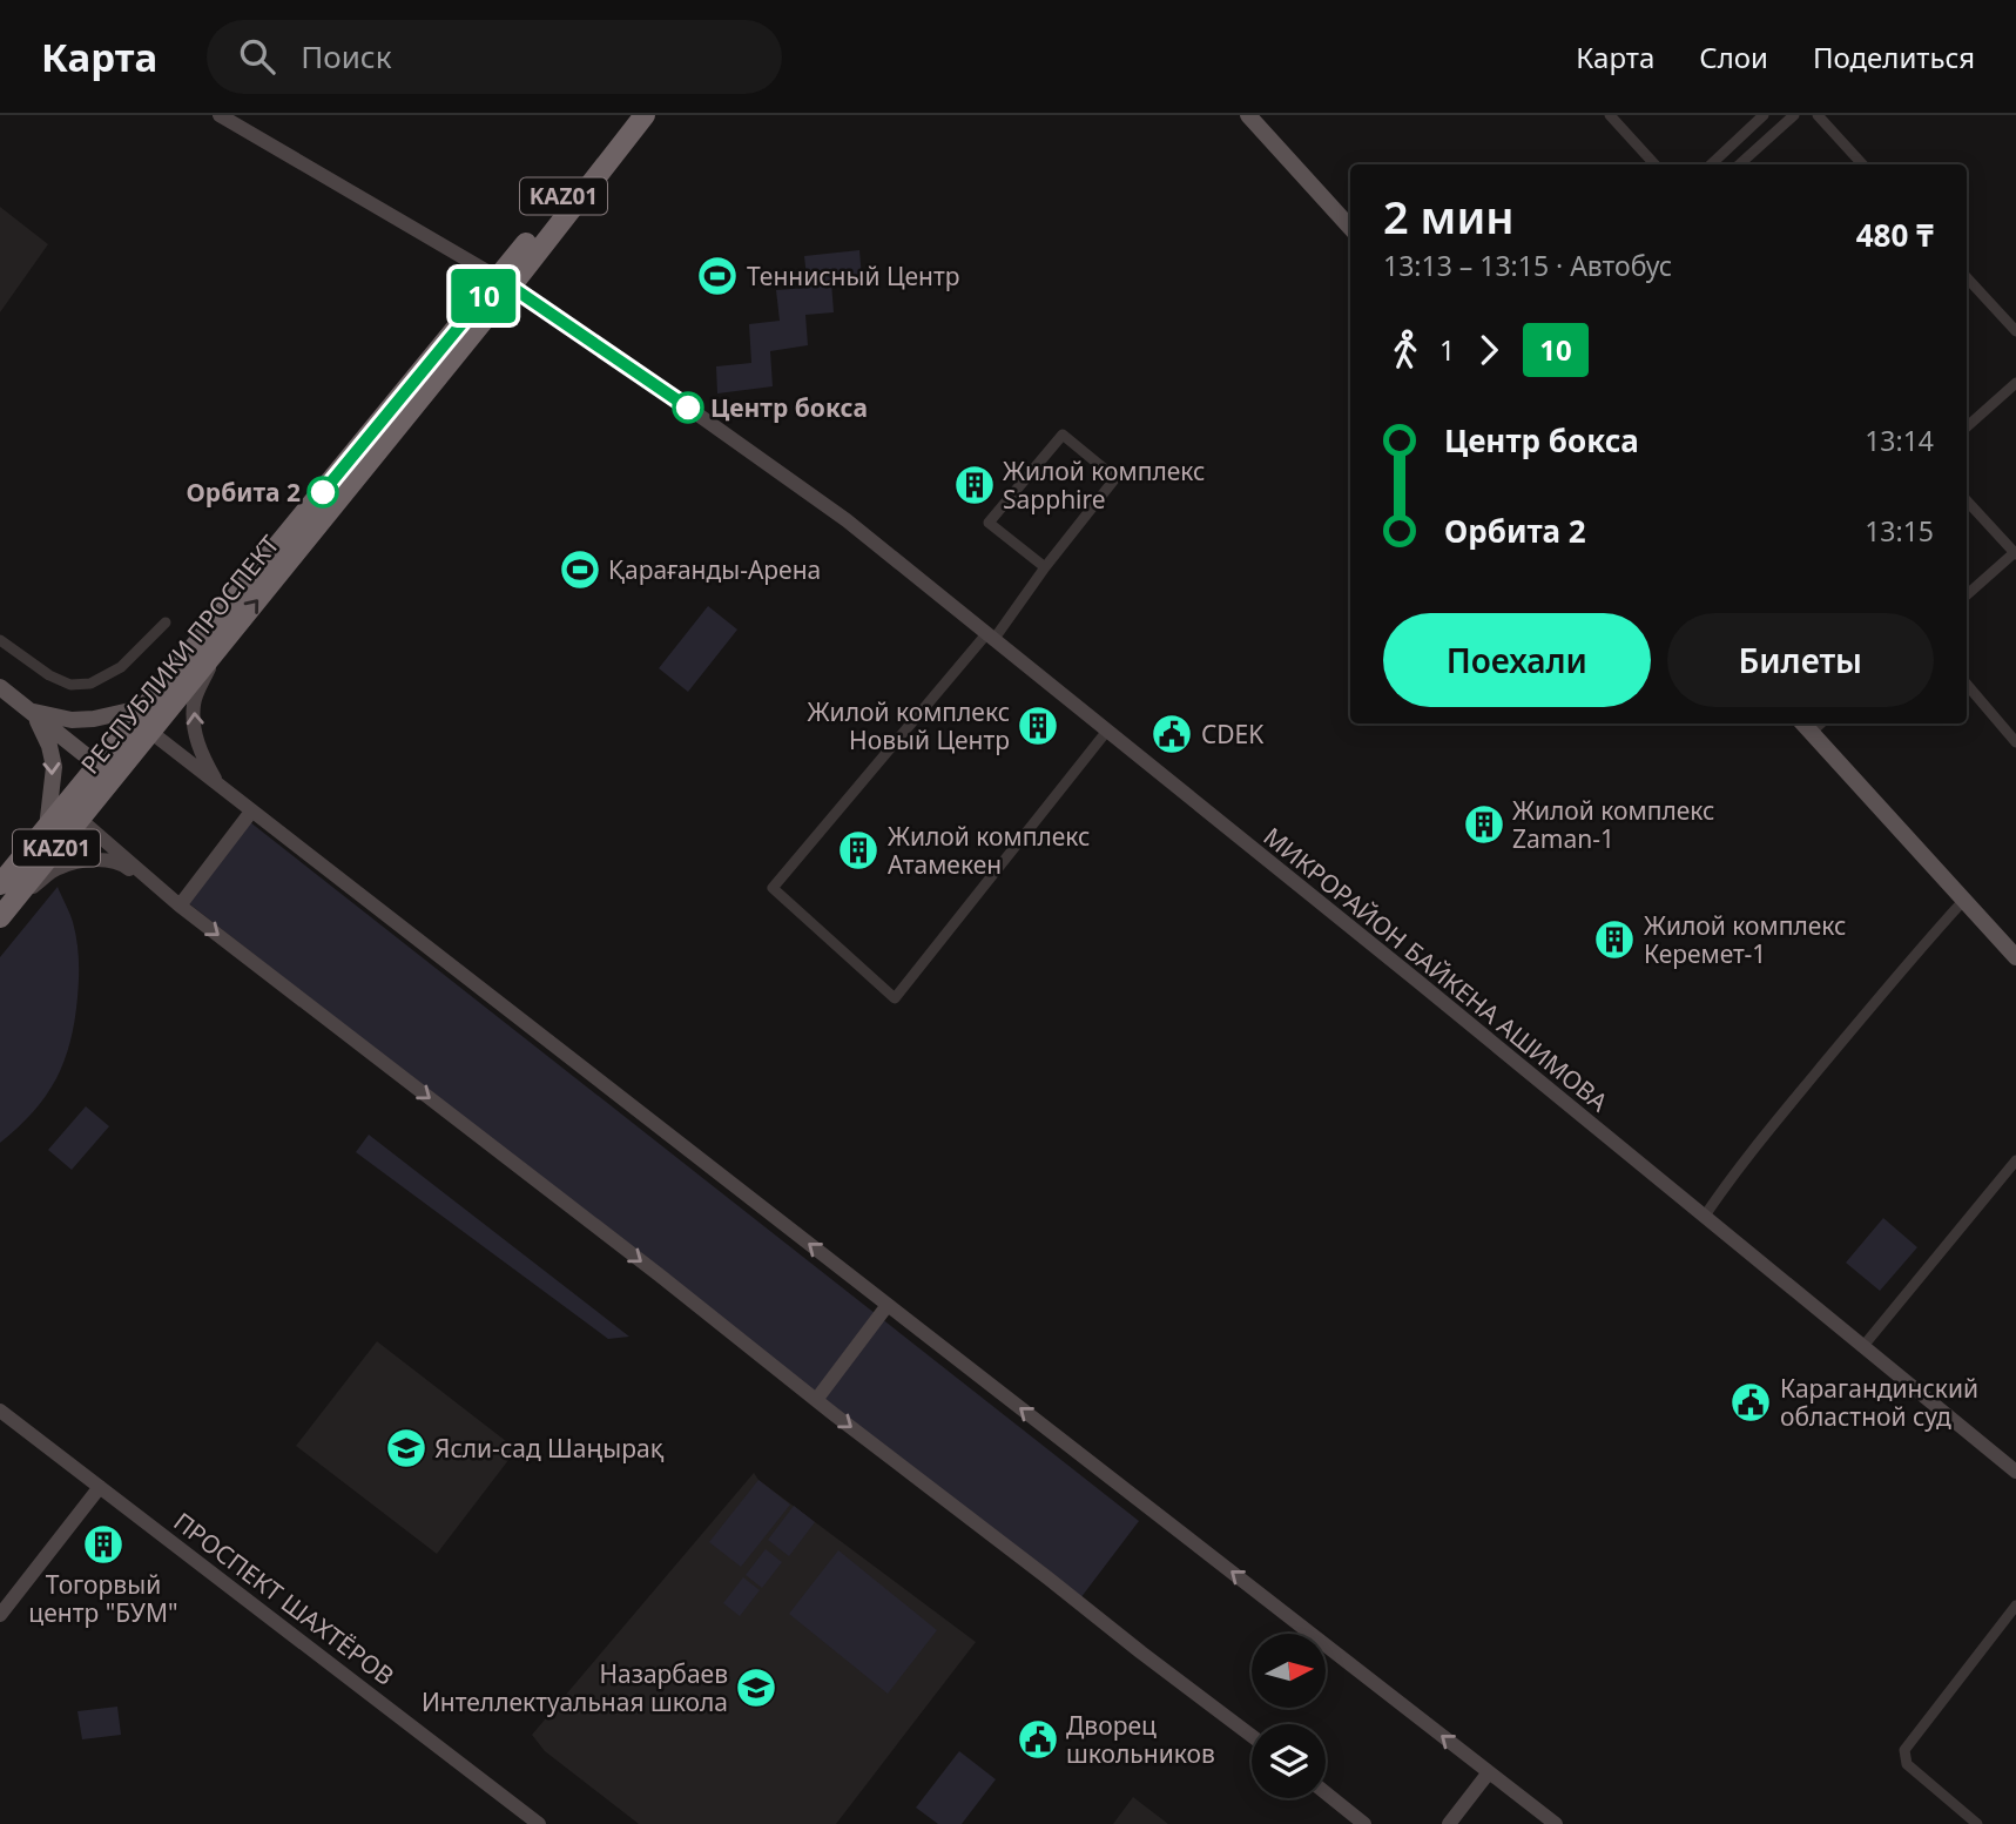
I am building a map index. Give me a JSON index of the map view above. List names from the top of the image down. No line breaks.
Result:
{"streets":{"highway":["KАZ01","РЕСПУБЛИКИ ПРОСПЕКТ"],"main road":["МИКРОРАЙОН БАЙКЕНА АШИМОВА","ПРОСПЕКТ ШАХТЁРОВ"]},"crossings":[["РЕСПУБЛИКИ ПРОСПЕКТ","МИКРОРАЙОН БАЙКЕНА АШИМОВА"]],"places":{"sports":["Теннисный Центр","Қарағанды-Арена"],"other":["Центр бокса","Орбита 2"],"building":["Жилой комплекс Sapphire","Жилой комплекс Новый Центр","Жилой комплекс Zaman-1","Жилой комплекс Атамекен","Жилой комплекс Керемет-1","Тогорвый центр \"БУМ\""],"public building":["CDEK","Карагандинский областной суд","Дворец школьников"],"school or university":["Ясли-сад Шаңырақ","Назарбаев Интеллектуальная школа"]},"lines":["bus line 10"],"north":"right","page":{"header":"Карта","search":"Поиск","nav":["Карта","Слои","Поделиться"],"on_map":"10","heading":["2 мин","13:13 – 13:15 · Автобус","480 ₸"],"legs":["1","10"],"list":[{"name":"Центр бокса","value":"13:14"},{"name":"Орбита 2","value":"13:15"}],"buttons":["Поехали","Билеты"]}}
